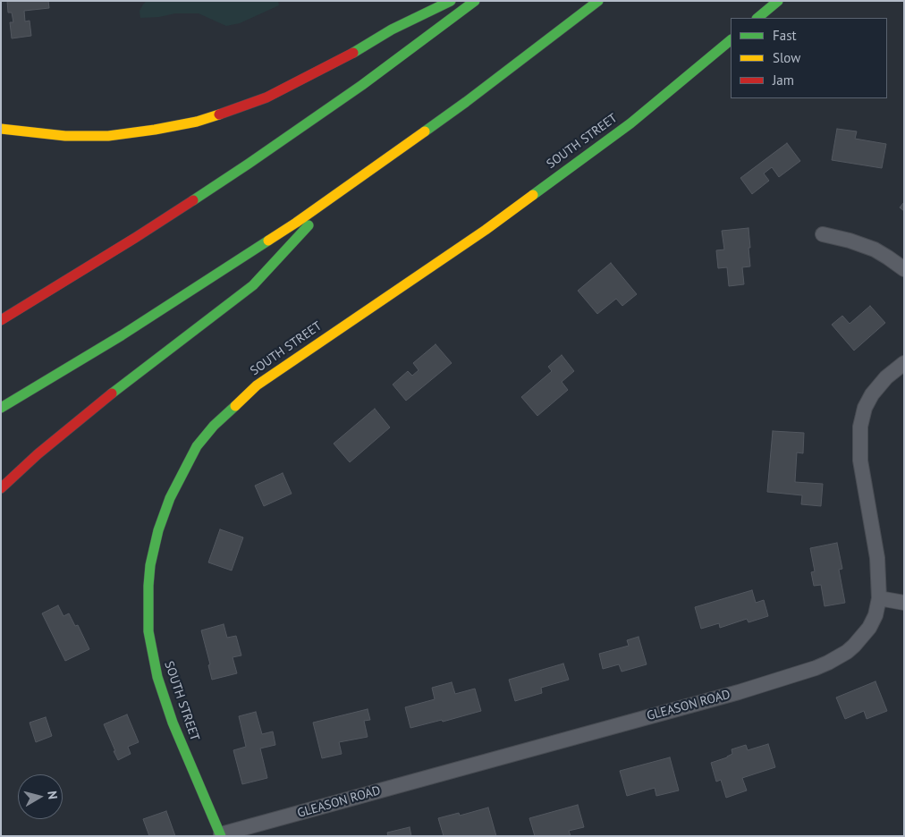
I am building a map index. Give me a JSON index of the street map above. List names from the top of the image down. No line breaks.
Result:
{"streets":{"main road":["SOUTH STREET"],"street":["GLEASON ROAD"]},"crossings":[["SOUTH STREET","GLEASON ROAD"]],"legend":["Fast","Slow","Jam"],"north":"right"}
